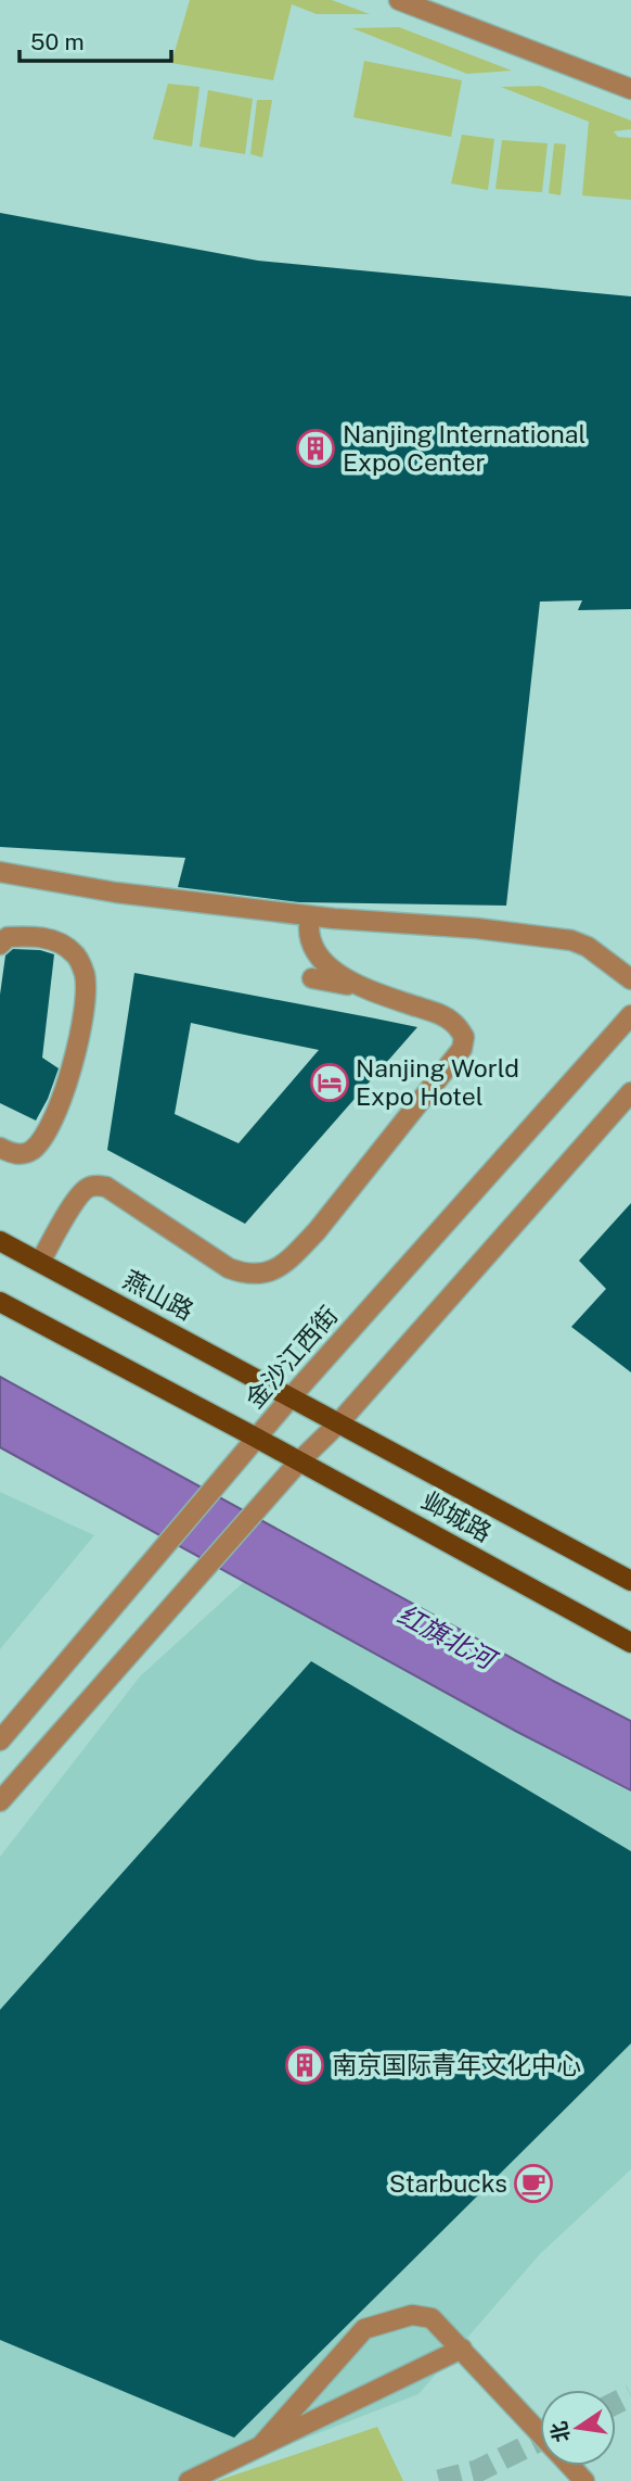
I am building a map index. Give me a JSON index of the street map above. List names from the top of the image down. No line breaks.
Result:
{"streets":{"main road":["燕山路","邺城路"],"street":["金沙江西街"]},"crossings":[["燕山路","金沙江西街"],["燕山路","邺城路"],["金沙江西街","邺城路"]],"water":["红旗北河"],"places":{"building":["Nanjing International Expo Center","南京国际青年文化中心"],"hotel":["Nanjing World Expo Hotel"],"cafe":["Starbucks"]},"scale_bar":"50 m","north":"left"}
